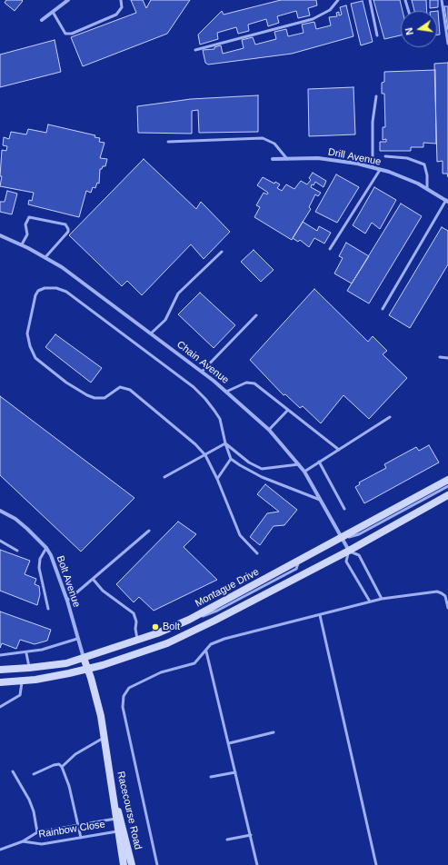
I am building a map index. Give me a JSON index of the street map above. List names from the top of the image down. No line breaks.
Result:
{"streets":{"main road":["Montague Drive","Racecourse Road"],"street":["Drill Avenue","Chain Avenue","Bolt Avenue"],"lane":["Rainbow Close"]},"crossings":[["Chain Avenue","Montague Drive"],["Bolt Avenue","Montague Drive"],["Bolt Avenue","Racecourse Road"],["Montague Drive","Racecourse Road"],["Racecourse Road","Rainbow Close"]],"places":["Bolt"],"north":"left"}
